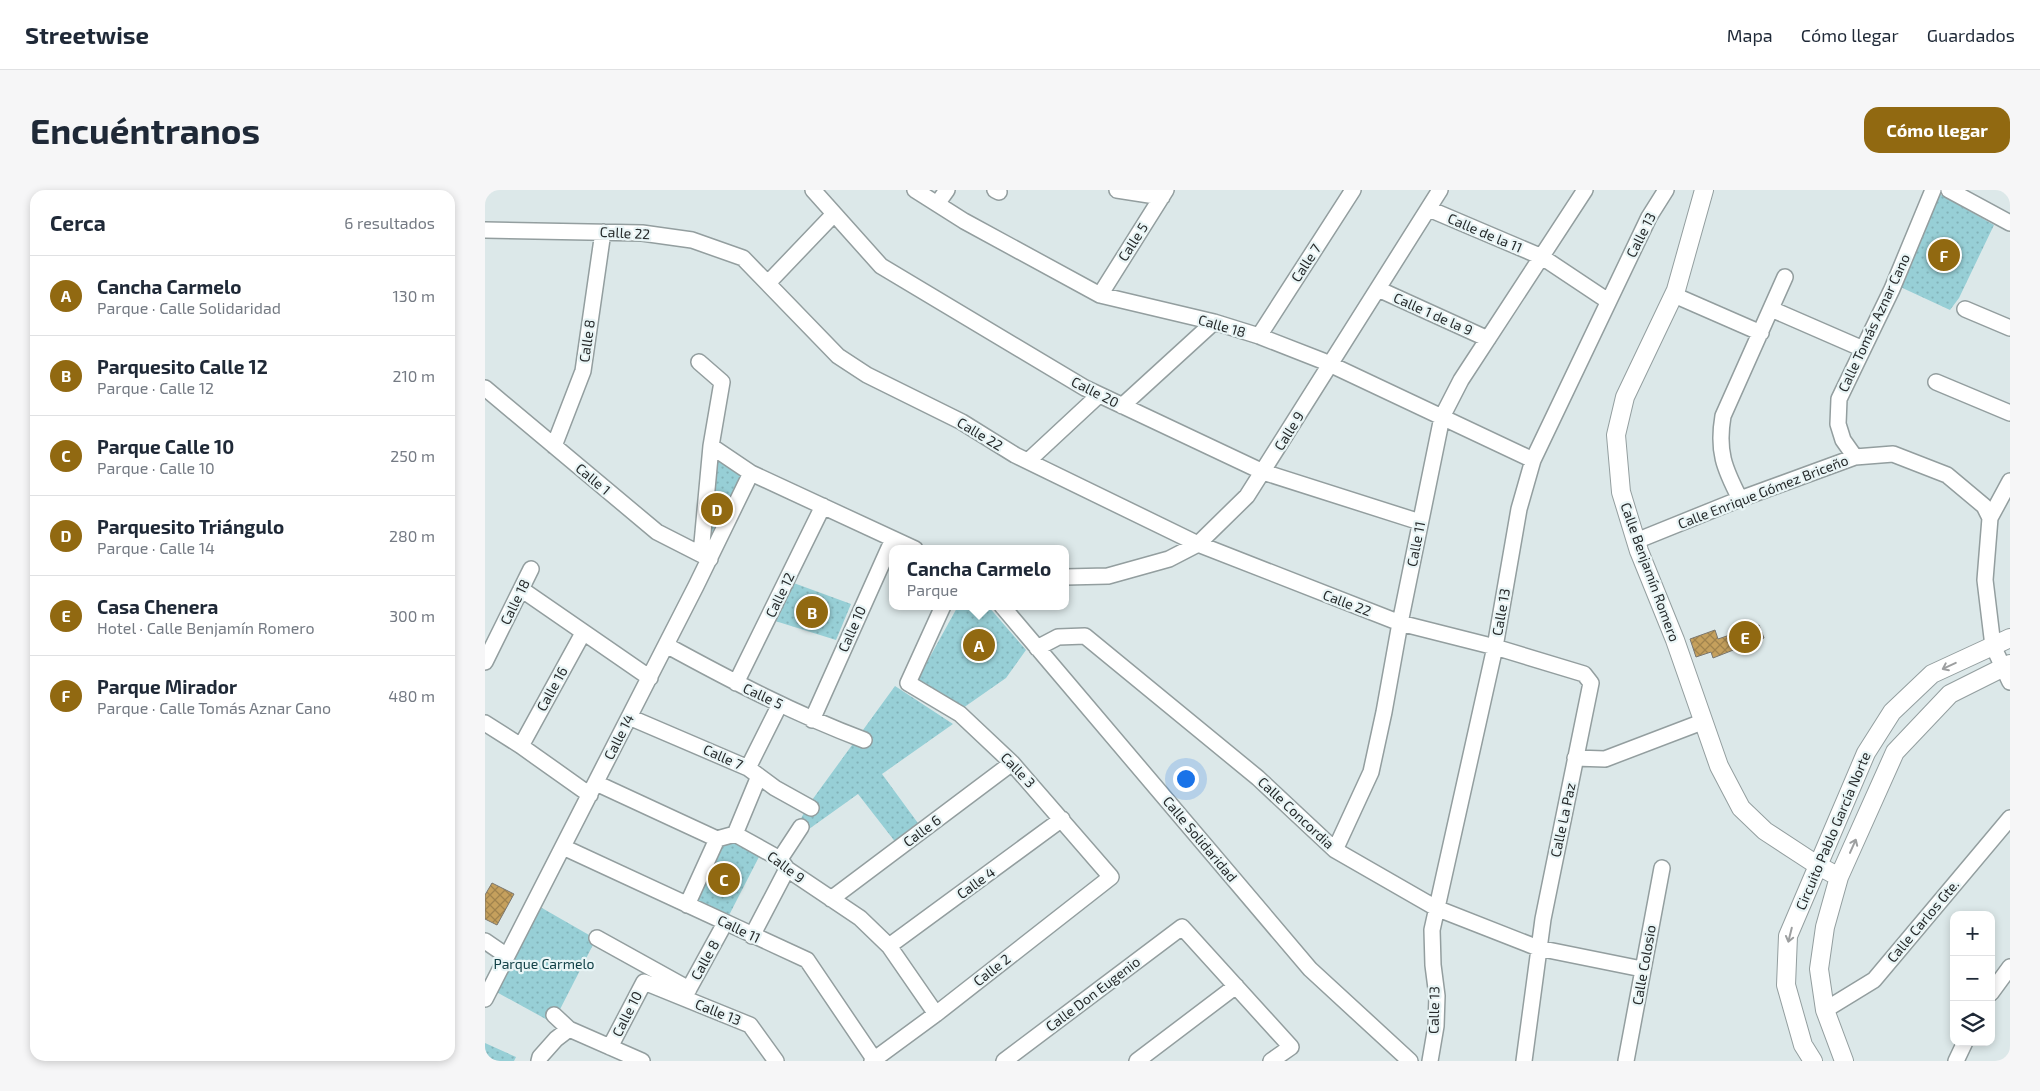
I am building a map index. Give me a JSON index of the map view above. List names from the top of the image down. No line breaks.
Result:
{"streets":{"street":["Calle 22","Calle de la 11","Calle 13","Calle 5","Calle 7","Calle 1 de la 9","Calle Tomás Aznar Cano","Calle 18","Calle 8","Calle 20","Calle 9","Calle 1","Calle Enrique Gómez Briceño","Calle 11","Calle Benjamín Romero","Calle 12","Calle 10","Calle 16","Calle 14","Calle 3","Calle Concordia","Calle La Paz","Calle 6","Circuito Pablo García Norte","Calle Solidaridad","Calle 4","Calle Carlos Gte.","Calle Colosio","Calle 2","Calle Don Eugenio"]},"crossings":[["Calle 22","Calle 13"],["Calle 22","Calle 8"],["Calle 22","Calle 9"],["Calle 22","Calle 11"],["Calle 22","Calle La Paz"],["Calle de la 11","Calle 9"],["Calle de la 11","Calle 11"],["Calle 13","Calle 18"],["Calle 13","Calle 8"],["Calle 13","Calle 10"],["Calle 13","Calle Concordia"],["Calle 13","Calle La Paz"],["Calle 5","Calle 18"],["Calle 5","Calle 12"],["Calle 5","Calle 10"],["Calle 5","Calle 14"],["Calle 7","Calle 18"],["Calle 7","Calle 14"],["Calle 1 de la 9","Calle 9"],["Calle 1 de la 9","Calle 11"],["Calle Tomás Aznar Cano","Calle Enrique Gómez Briceño"],["Calle 18","Calle 9"],["Calle 18","Calle 11"],["Calle 8","Calle 1"],["Calle 8","Calle 11"],["Calle 20","Calle 9"],["Calle 20","Calle 11"],["Calle 9","Calle 6"],["Calle 9","Calle 4"],["Calle 9","Calle 2"],["Calle 1","Calle 14"],["Calle Enrique Gómez Briceño","Calle Benjamín Romero"],["Calle 11","Calle 14"],["Calle 11","Calle Concordia"],["Calle 11","Calle 2"],["Calle Benjamín Romero","Circuito Pablo García Norte"],["Calle 3","Calle 6"],["Calle 3","Calle 4"],["Calle 3","Calle 2"],["Calle Concordia","Calle La Paz"],["Calle Concordia","Calle Solidaridad"],["Calle Concordia","Calle Colosio"],["Circuito Pablo García Norte","Calle Carlos Gte."]],"parks":["Parque Carmelo"],"page":{"header":"Streetwise","nav":["Mapa","Cómo llegar","Guardados"],"buttons":"Cómo llegar","title":"Encuéntranos","heading":["Cerca","6 resultados"],"pins":["F","D","B","E","A","C"],"list":[{"mark":"A","name":"Cancha Carmelo","note":"Parque · Calle Solidaridad","value":"130 m"},{"mark":"B","name":"Parquesito Calle 12","note":"Parque · Calle 12","value":"210 m"},{"mark":"C","name":"Parque Calle 10","note":"Parque · Calle 10","value":"250 m"},{"mark":"D","name":"Parquesito Triángulo","note":"Parque · Calle 14","value":"280 m"},{"mark":"E","name":"Casa Chenera","note":"Hotel · Calle Benjamín Romero","value":"300 m"},{"mark":"F","name":"Parque Mirador","note":"Parque · Calle Tomás Aznar Cano","value":"480 m"}],"popup":["Cancha Carmelo","Parque"],"map_buttons":["+","−"]}}
